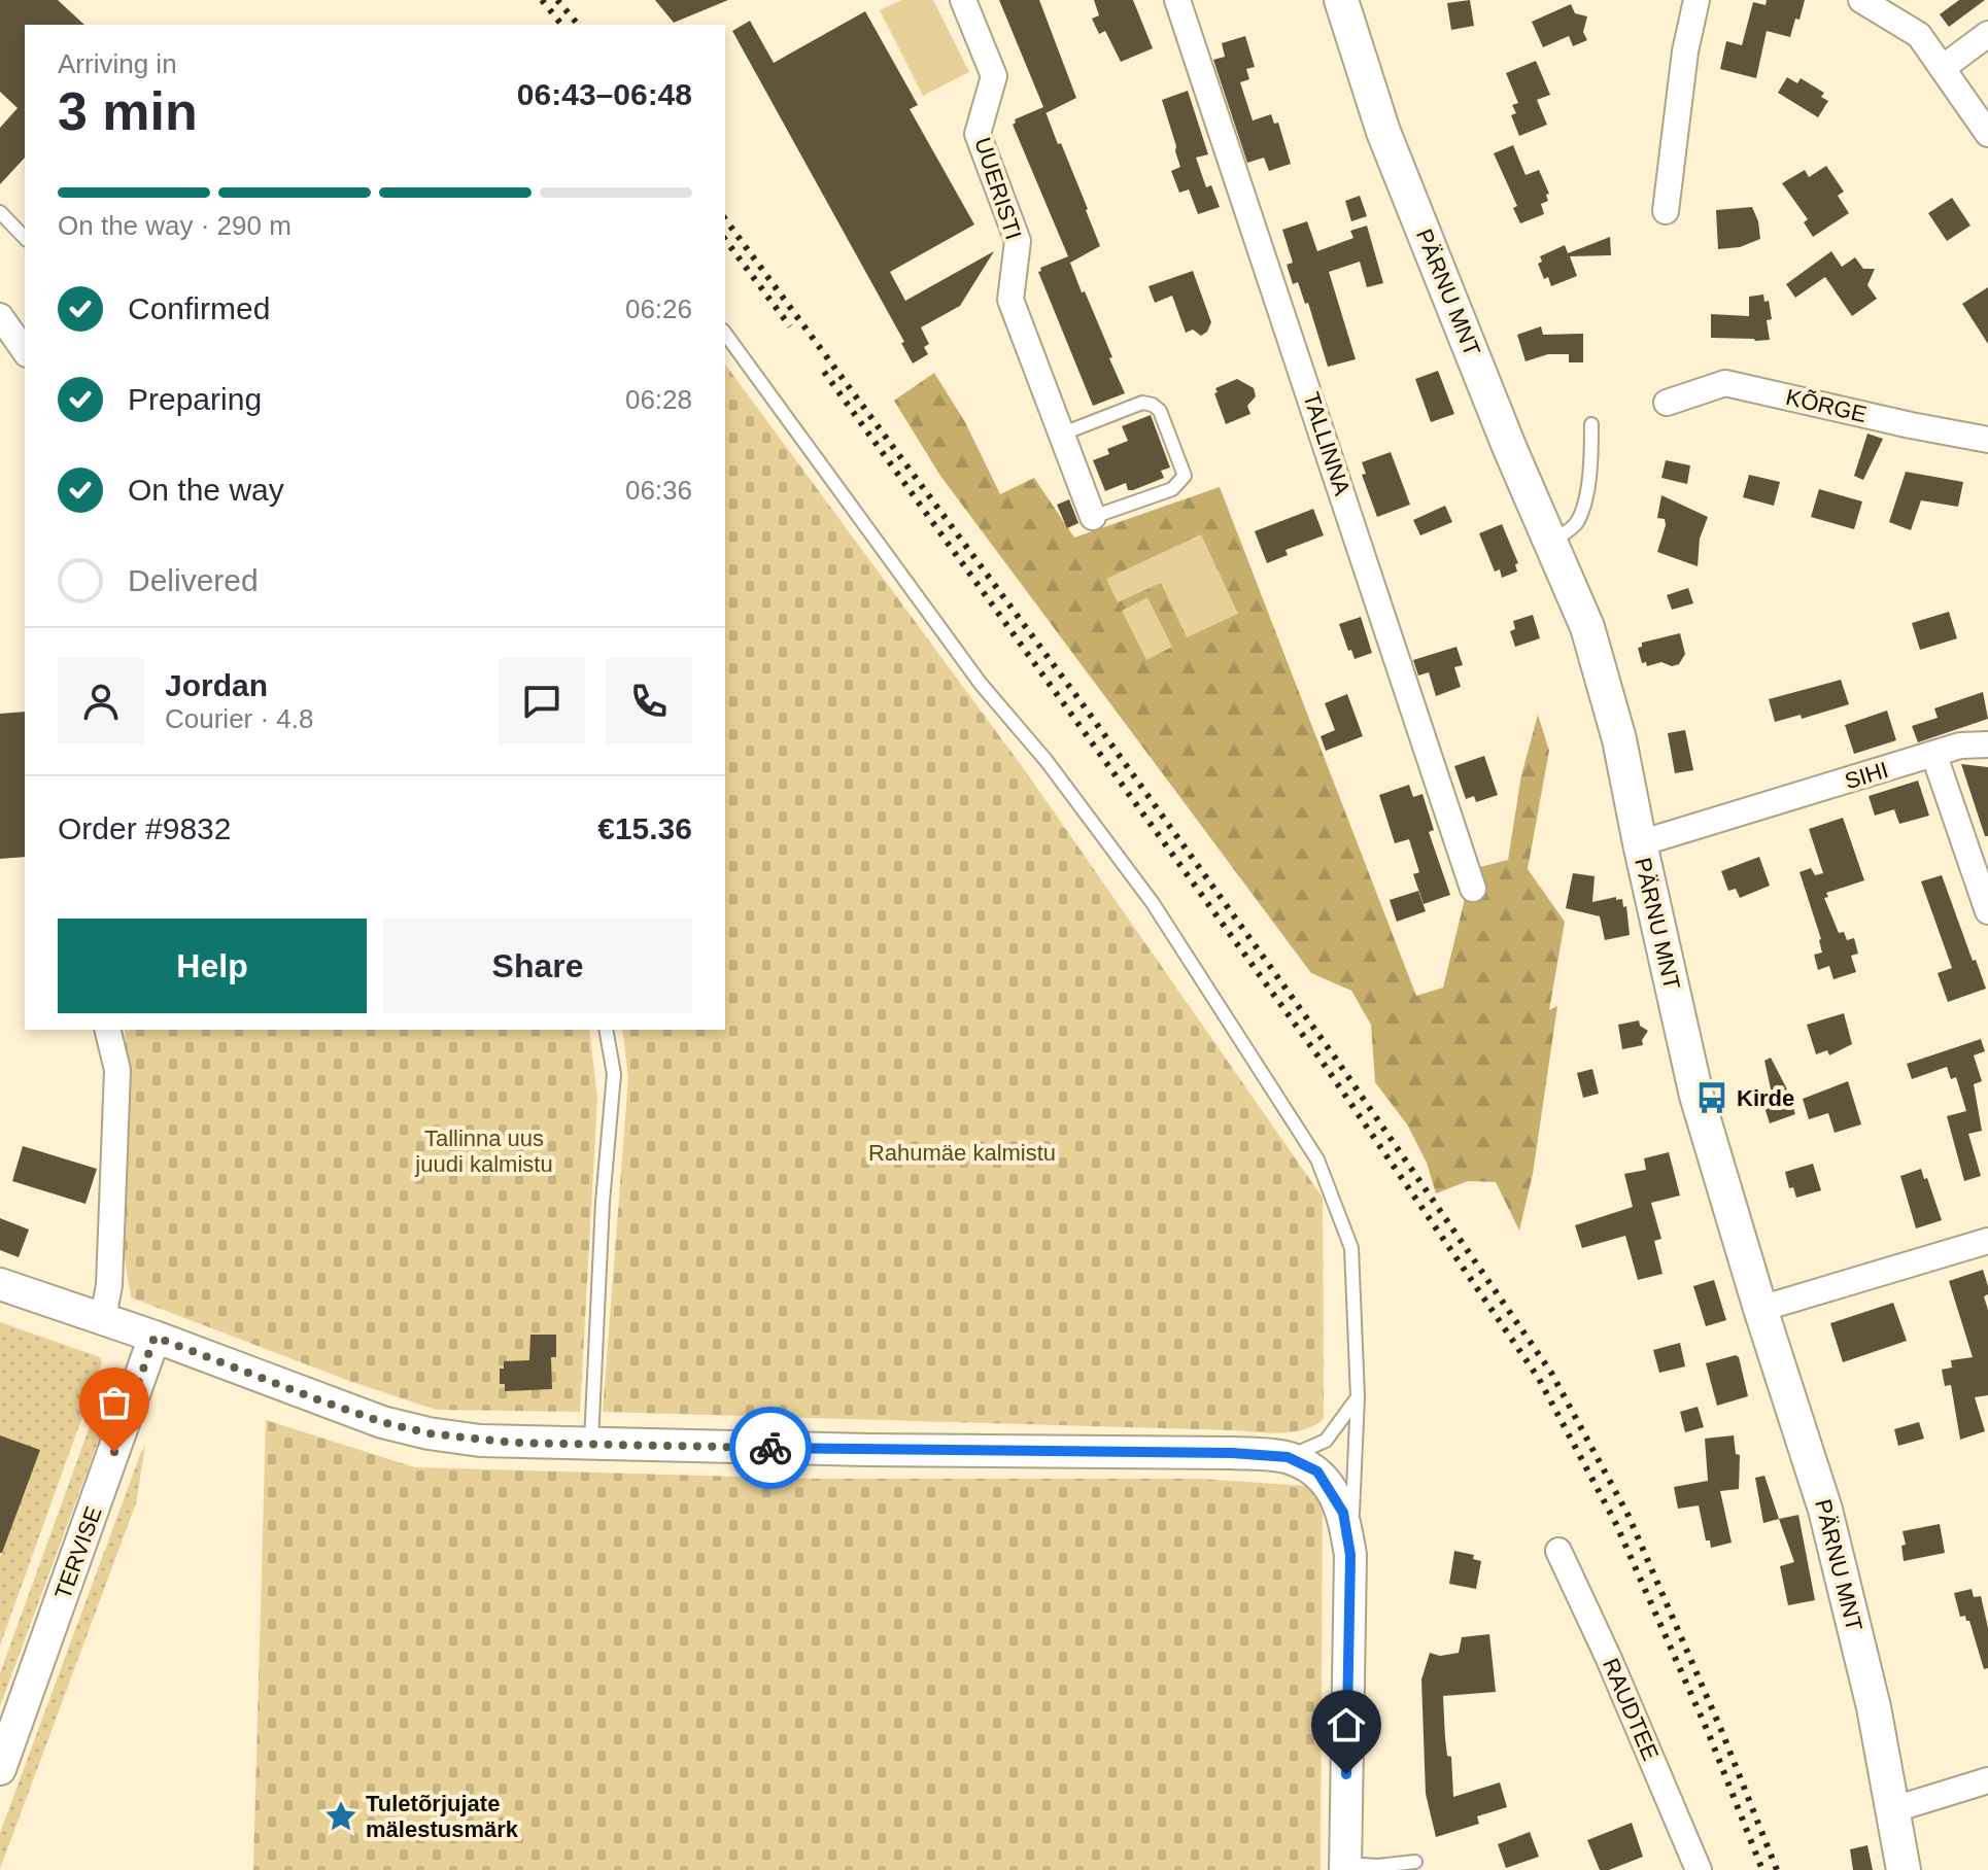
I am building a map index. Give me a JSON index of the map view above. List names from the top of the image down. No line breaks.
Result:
{"streets":{"main road":["PÄRNU MNT"],"street":["UUERISTI","KÕRGE","TALLINNA","SIHI","TERVISE","RAUDTEE"]},"crossings":[["PÄRNU MNT","SIHI"]],"parks":["Tallinna uus juudi kalmistu","Rahumäe kalmistu"],"places":{"bus stop":["Kirde"],"place":["Tuletõrjujate mälestusmärk"]},"page":{"heading":["3 min","Arriving in","06:43–06:48"],"panel":["Jordan","Courier · 4.8","Order #9832","€15.36"],"bar":"On the way · 290 m","list":[["Confirmed","06:26"],["Preparing","06:28"],["On the way","06:36"],"Delivered"],"buttons":["Help","Share"]}}
